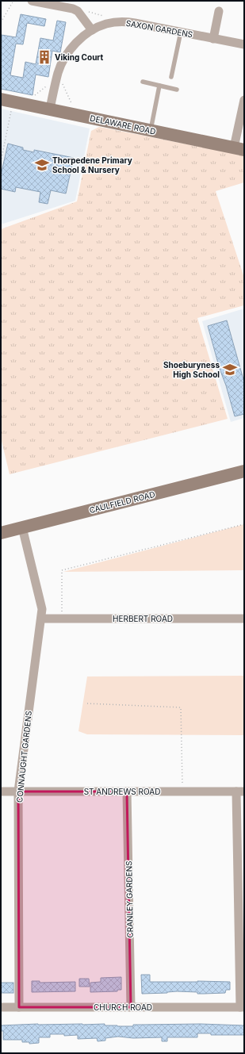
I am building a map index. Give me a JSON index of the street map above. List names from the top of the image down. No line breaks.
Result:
{"streets":{"street":["SAXON GARDENS","DELAWARE ROAD","CAULFIELD ROAD","HERBERT ROAD","CONNAUGHT GARDENS","ST ANDREWS ROAD","CRANLEY GARDENS","CHURCH ROAD"]},"crossings":[["SAXON GARDENS","DELAWARE ROAD"],["CAULFIELD ROAD","CONNAUGHT GARDENS"],["HERBERT ROAD","CONNAUGHT GARDENS"],["CONNAUGHT GARDENS","ST ANDREWS ROAD"],["CONNAUGHT GARDENS","CHURCH ROAD"],["ST ANDREWS ROAD","CRANLEY GARDENS"],["CRANLEY GARDENS","CHURCH ROAD"]],"places":{"building":["Viking Court"],"school or university":["Thorpedene Primary School & Nursery","Shoeburyness High School"]}}
